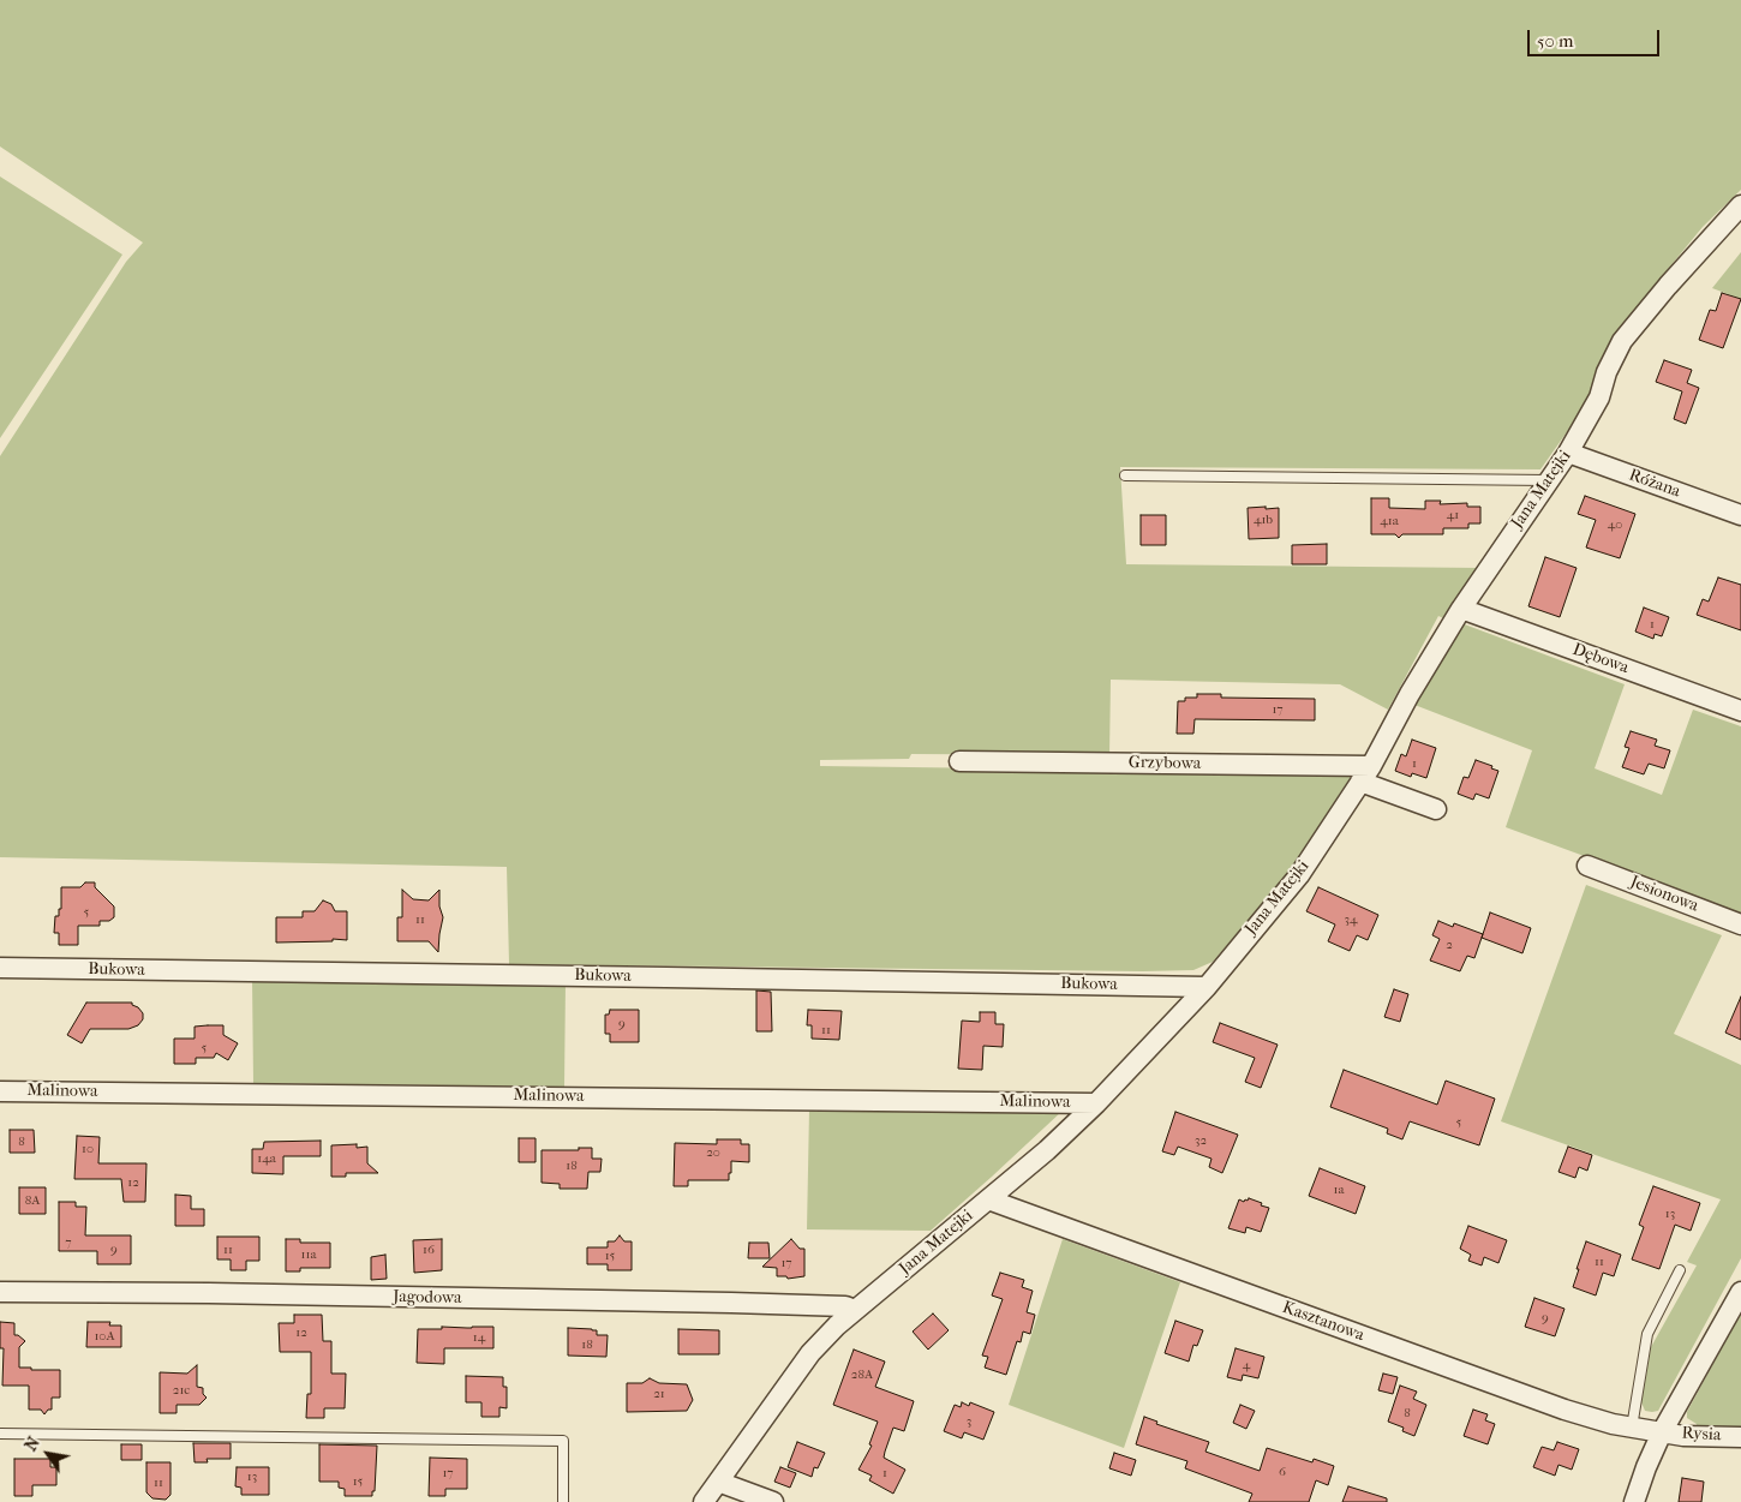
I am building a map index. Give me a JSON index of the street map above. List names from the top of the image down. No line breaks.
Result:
{"streets":{"street":["Różana","Jana Matejki","Dębowa","Grzybowa","Jesionowa","Bukowa","Malinowa","Jagodowa","Kasztanowa","Rysia"]},"crossings":[["Różana","Jana Matejki"],["Jana Matejki","Dębowa"],["Jana Matejki","Grzybowa"],["Jana Matejki","Bukowa"],["Jana Matejki","Malinowa"],["Jana Matejki","Jagodowa"],["Jana Matejki","Kasztanowa"],["Kasztanowa","Rysia"]],"house_numbers":["41","41b","41a","40","1","17","1","5","11","34","2","9","11","5","5","32","8","10","20","14a","18","12","1a","8A","13","7","9","11","16","11a","15","11","17","9","12","10A","14","18","4","28A","21c","21","8","3","6","17","1","13","15","11"],"scale_bar":"50 m","north":"top left"}
